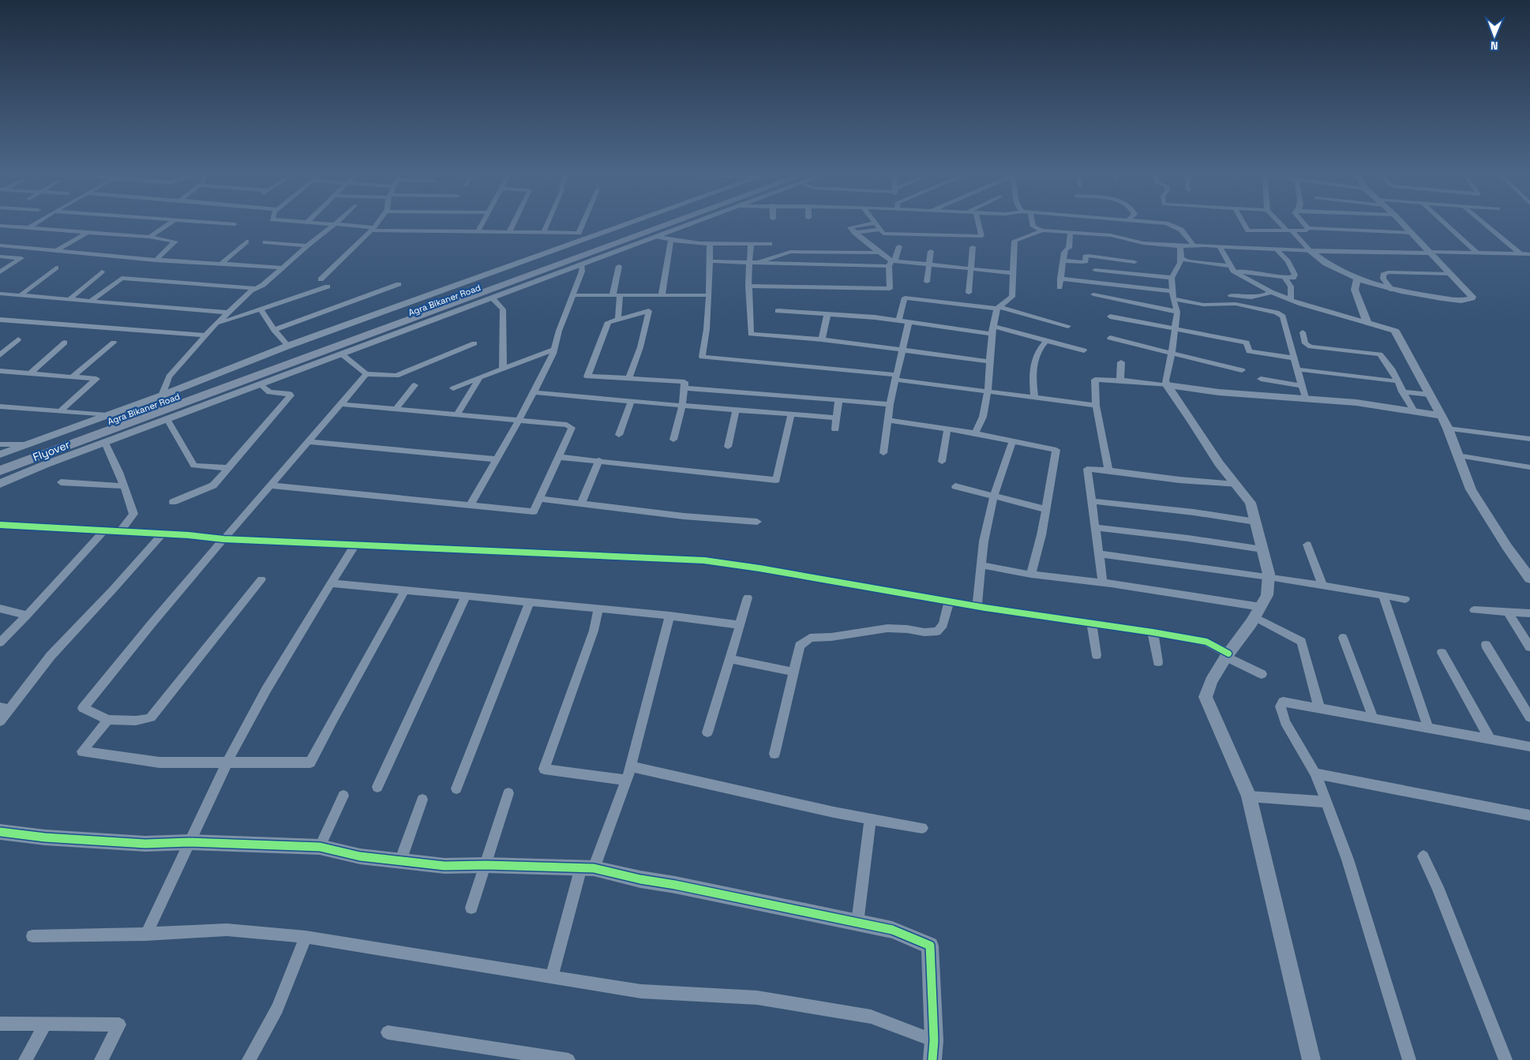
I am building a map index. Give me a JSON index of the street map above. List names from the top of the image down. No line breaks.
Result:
{"streets":{"highway":["Agra Bikaner Road","Flyover"]},"crossings":[["Agra Bikaner Road","Flyover"]],"north":"bottom"}
